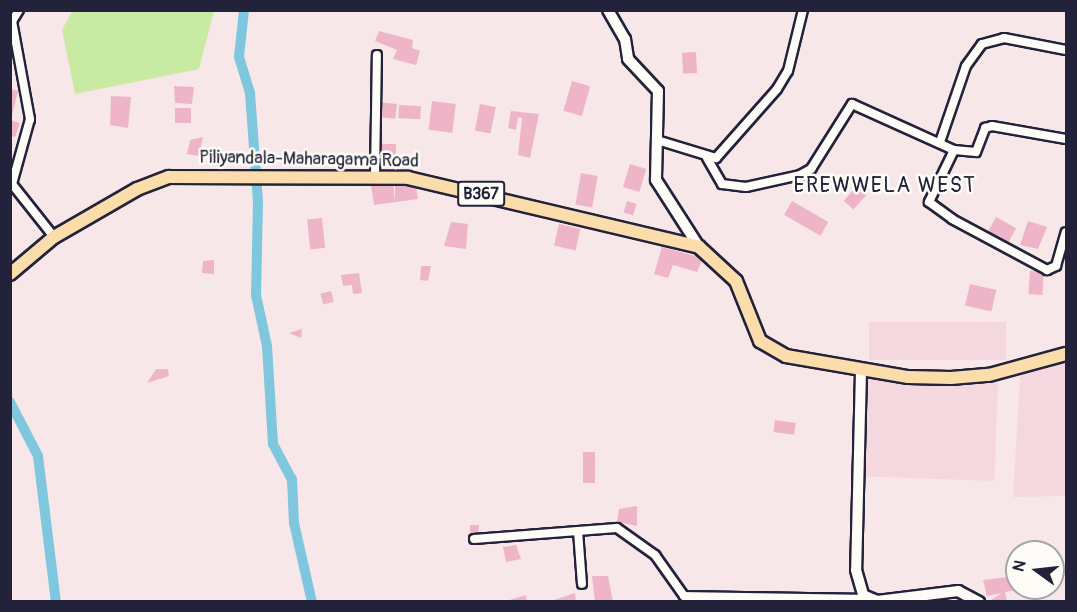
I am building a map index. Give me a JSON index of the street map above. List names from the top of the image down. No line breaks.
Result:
{"streets":{"main road":["Piliyandala-Maharagama Road","B367"]},"districts":["EREWWELA WEST"],"north":"left"}
